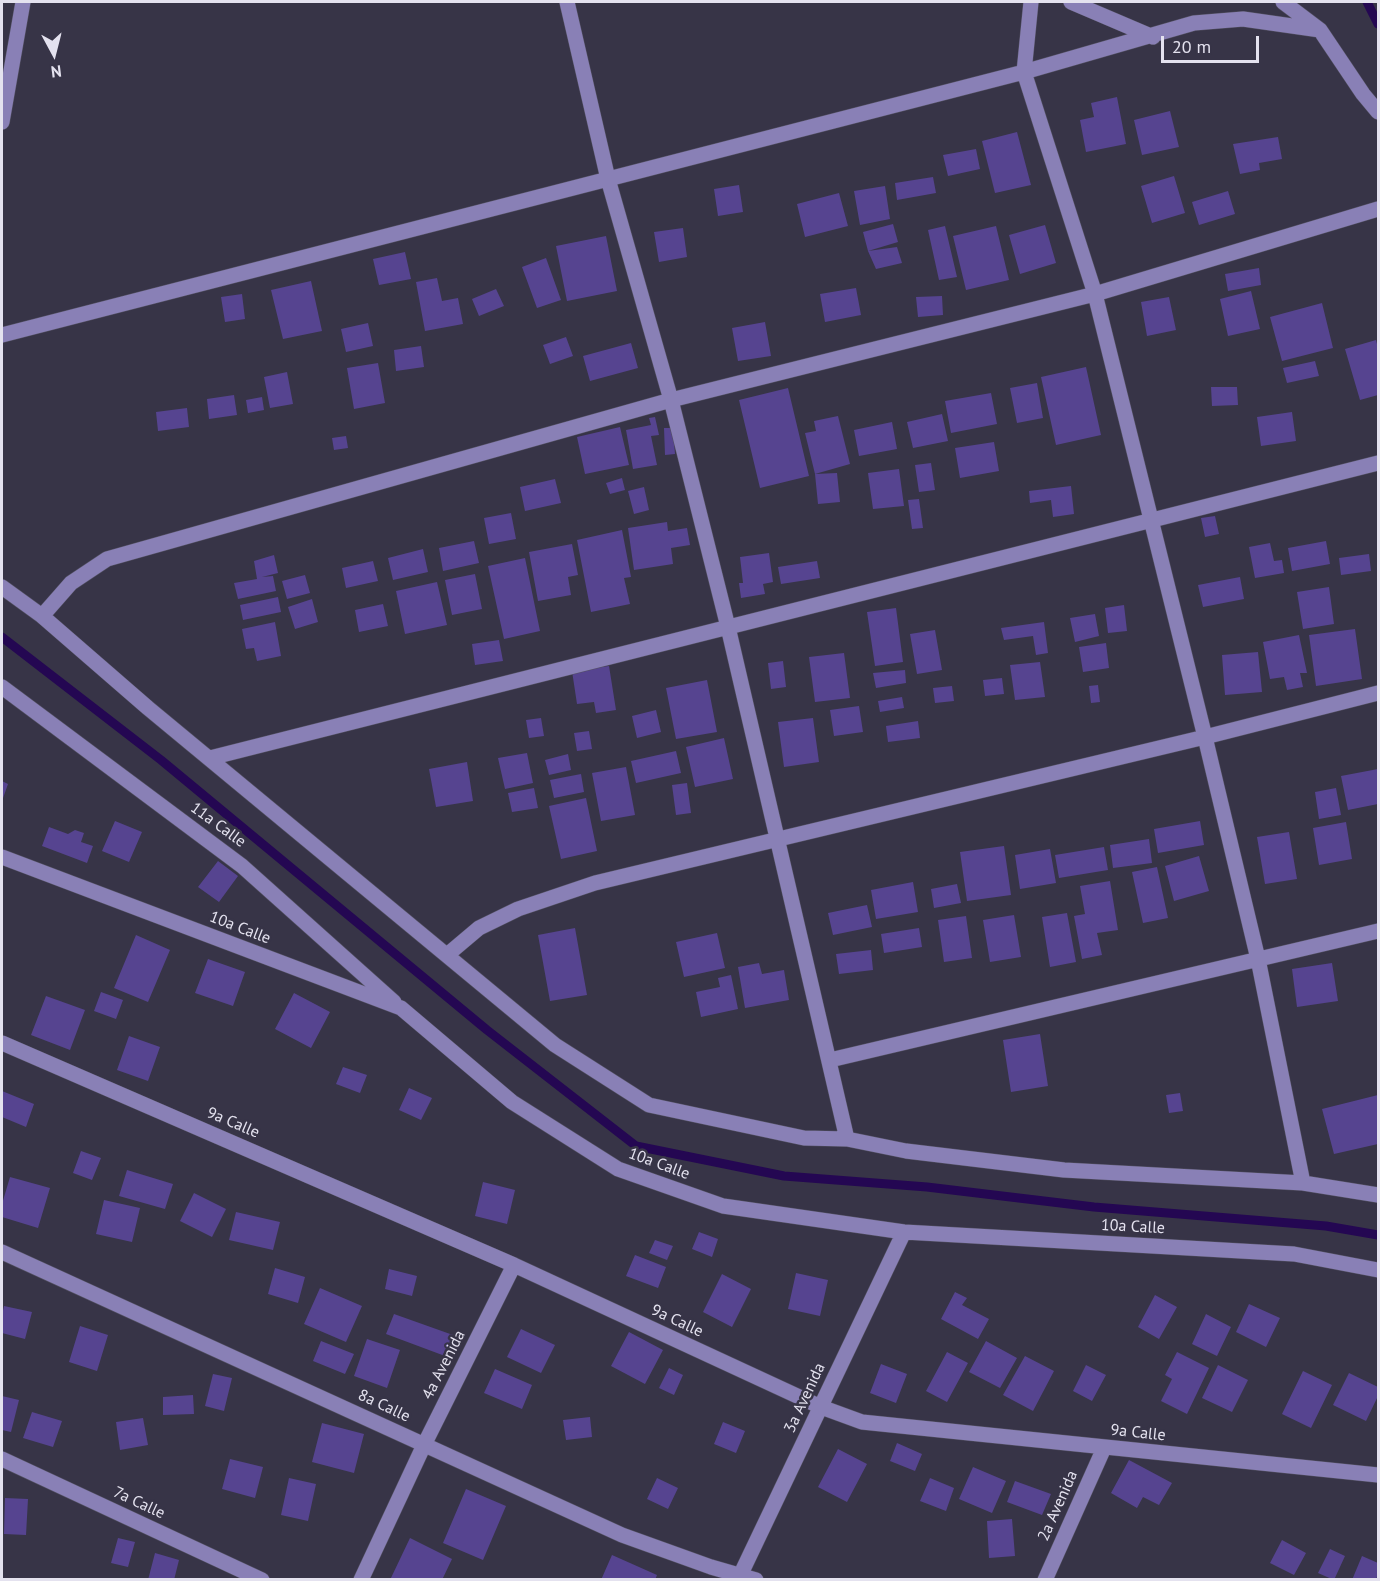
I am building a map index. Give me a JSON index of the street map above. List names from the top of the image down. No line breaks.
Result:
{"streets":{"street":["11a Calle","10a Calle","9a Calle","4a Avenida","3a Avenida","8a Calle","7a Calle","2a Avenida"]},"crossings":[["11a Calle","10a Calle"],["10a Calle","3a Avenida"],["9a Calle","4a Avenida"],["9a Calle","3a Avenida"],["9a Calle","2a Avenida"],["4a Avenida","8a Calle"],["3a Avenida","8a Calle"]],"scale_bar":"20 m","north":"bottom"}
